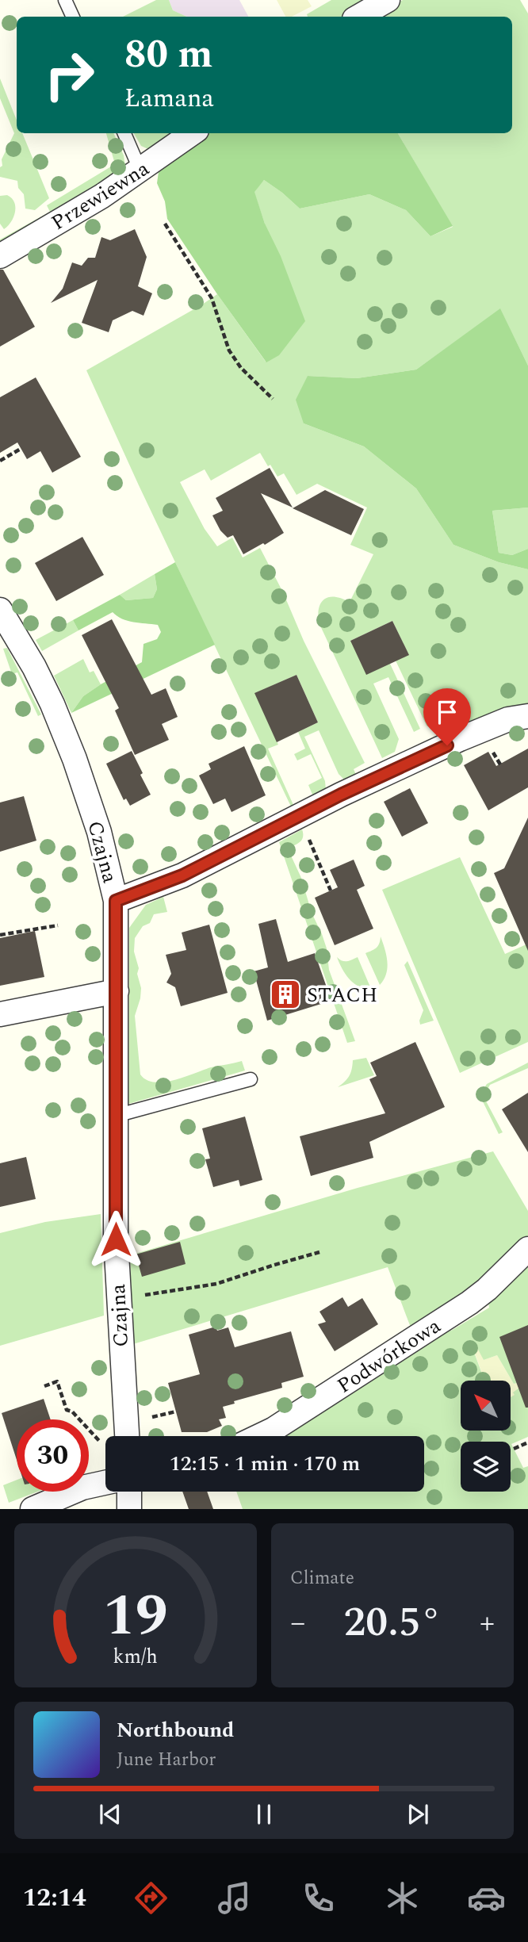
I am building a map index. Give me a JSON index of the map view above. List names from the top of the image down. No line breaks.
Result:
{"streets":{"street":["Przewiewna","Czajna","Podwórkowa"]},"places":{"building":["STACH"]},"north":"top left","page":{"turn":["80 m","Łamana"],"limit":"30","trip":"12:15 · 1 min · 170 m","tile":"Climate","heat":["−","20.5°","+"],"song":["Northbound","June Harbor"],"tabs":"12:14","gauge":["19","km/h"]}}
